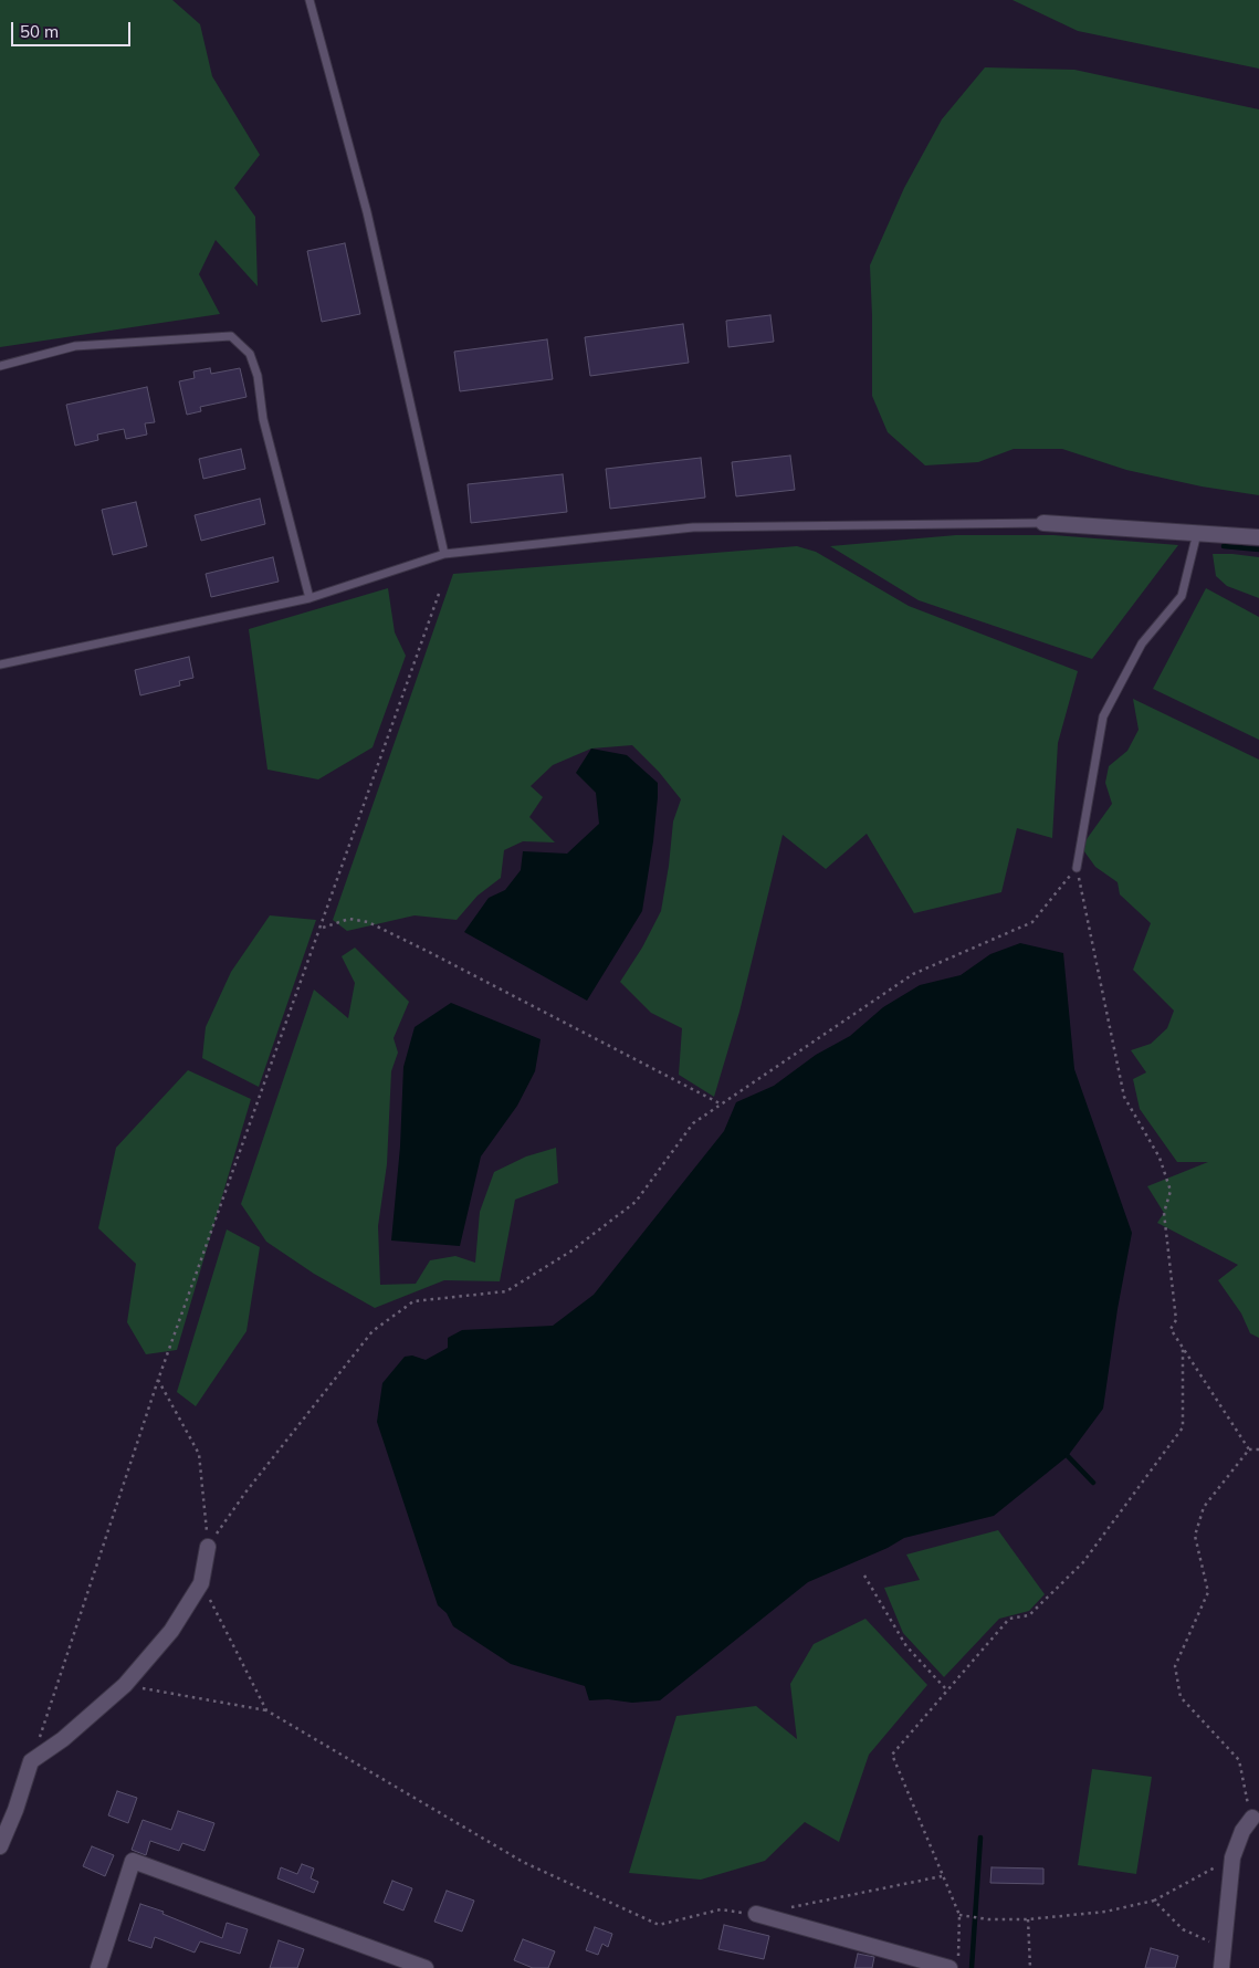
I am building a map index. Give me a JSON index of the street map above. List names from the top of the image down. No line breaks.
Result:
{"scale_bar":"50 m"}
